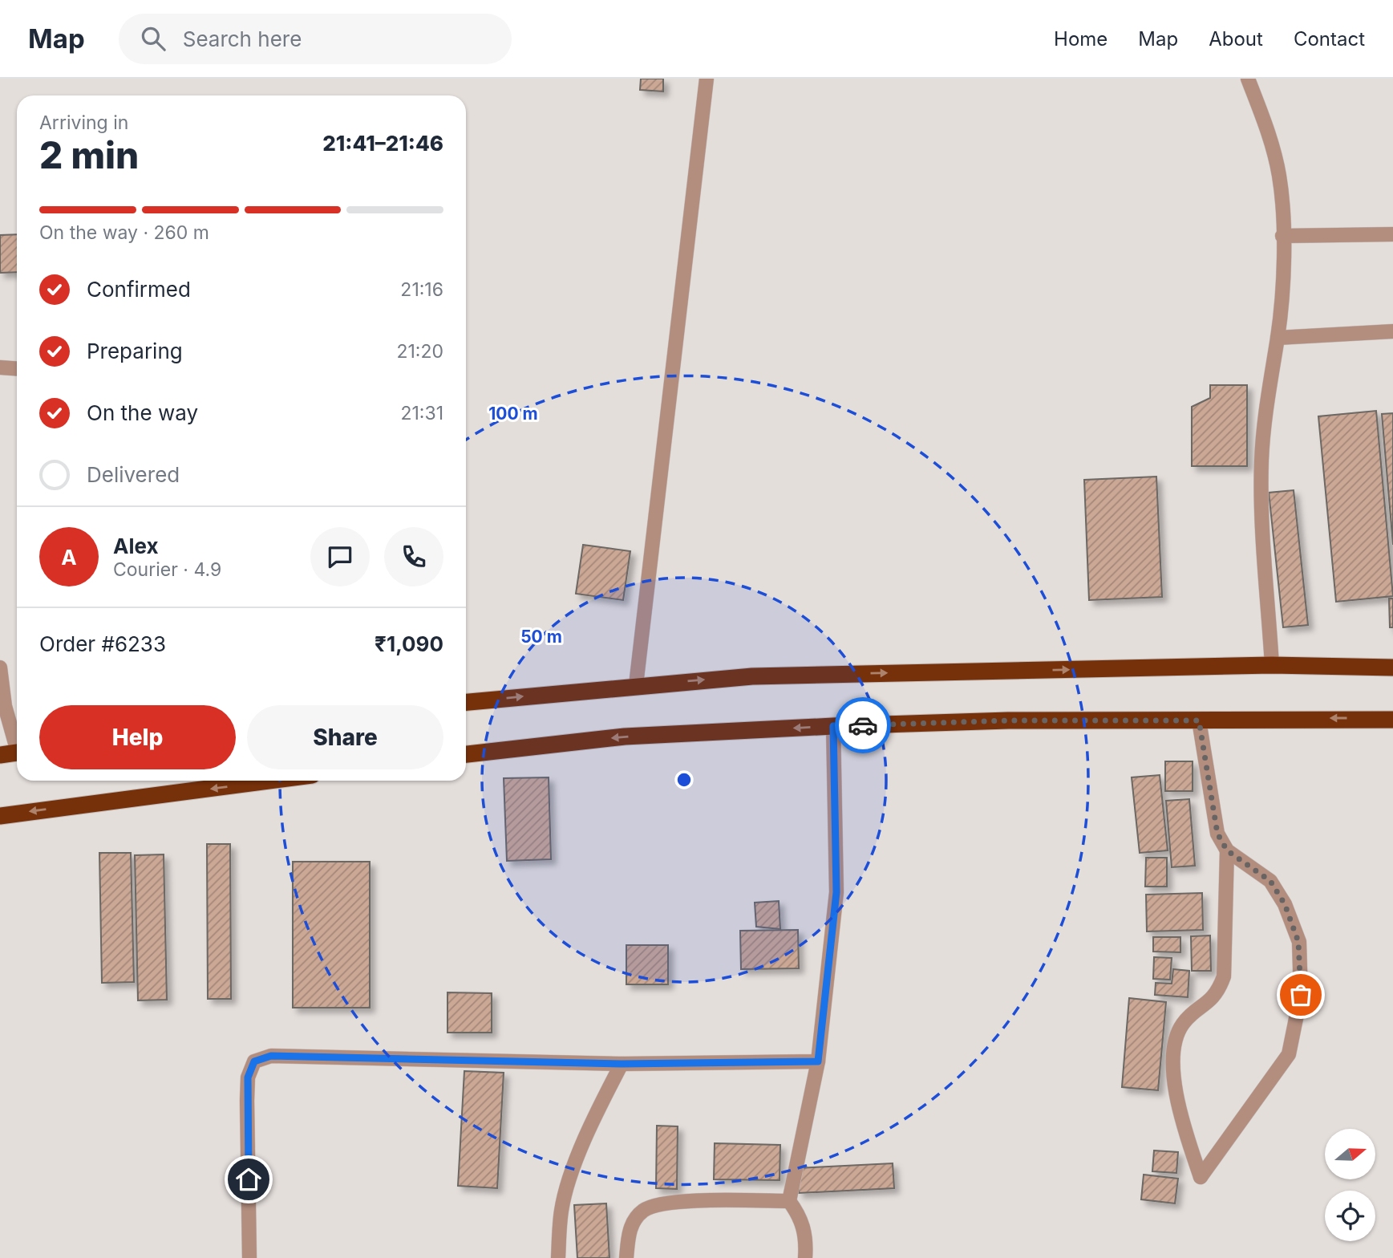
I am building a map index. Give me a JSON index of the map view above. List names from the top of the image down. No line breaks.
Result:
{"north":"right","page":{"header":"Map","search":"Search here","nav":["Home","Map","About","Contact"],"heading":["2 min","Arriving in","21:41–21:46"],"panel":["Alex","Courier · 4.9","Order #6233","₹1,090"],"bar":"On the way · 260 m","list":[["Confirmed","21:16"],["Preparing","21:20"],["On the way","21:31"],"Delivered"],"round":"A","buttons":["Help","Share"]},"rings":["100 m","50 m"]}
